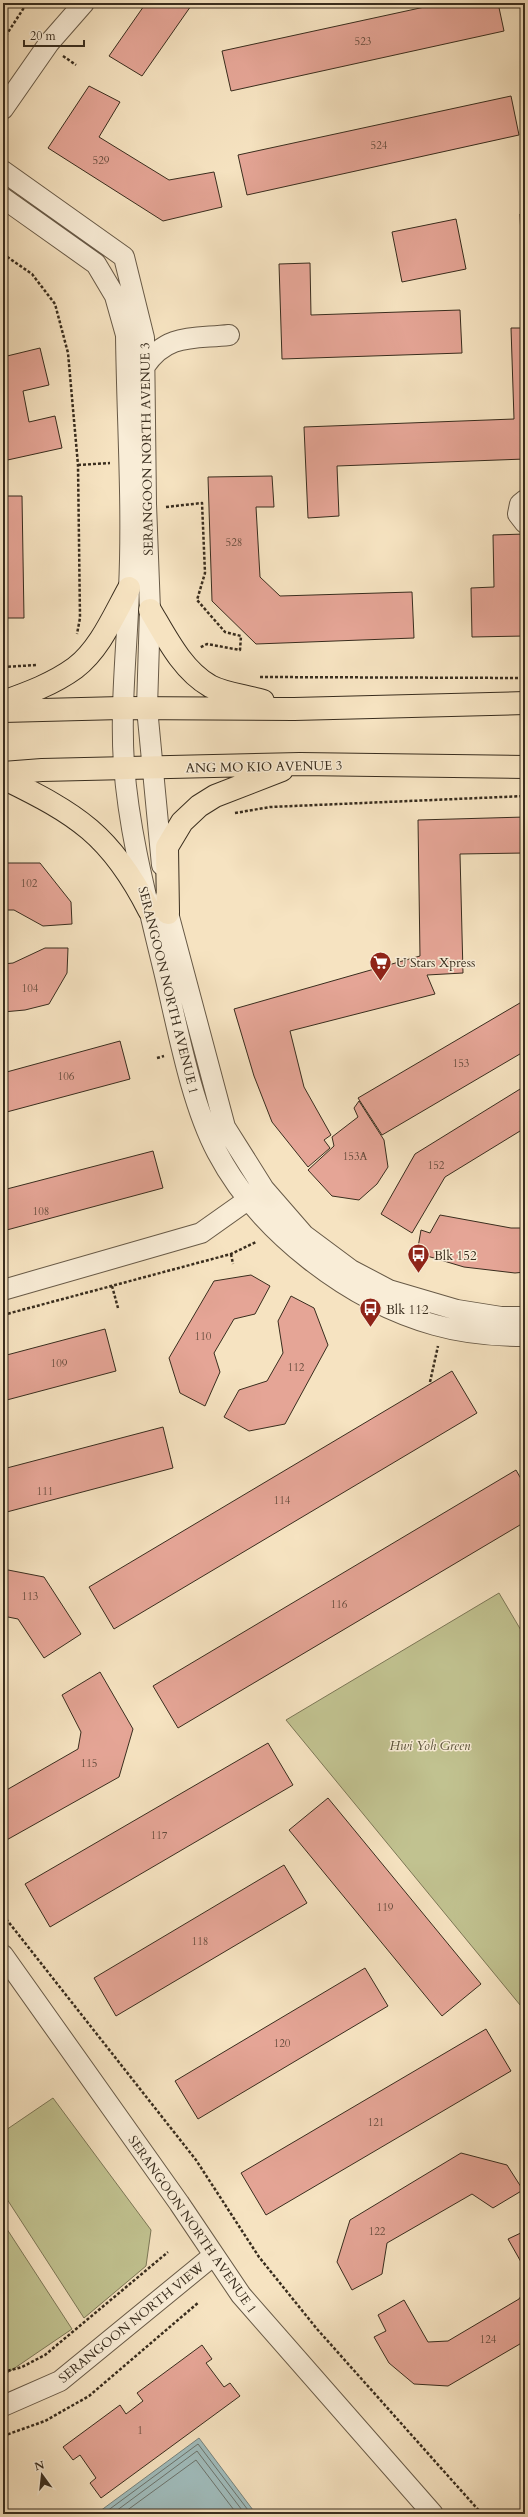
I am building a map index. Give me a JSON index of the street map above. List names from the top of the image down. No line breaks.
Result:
{"streets":{"highway":["ANG MO KIO AVENUE 3"],"street":["SERANGOON NORTH AVENUE 3","SERANGOON NORTH AVENUE 1","SERANGOON NORTH VIEW"]},"crossings":[["SERANGOON NORTH AVENUE 3","ANG MO KIO AVENUE 3"],["SERANGOON NORTH AVENUE 3","SERANGOON NORTH AVENUE 1"],["ANG MO KIO AVENUE 3","SERANGOON NORTH AVENUE 1"],["SERANGOON NORTH AVENUE 1","SERANGOON NORTH VIEW"]],"parks":["Hwi Yoh Green"],"places":{"supermarket":["U Stars Xpress"],"bus stop":["Blk 152","Blk 112"]},"house_numbers":["523","524","529","528","102","104","153","106","153A","152","108","110","109","112","111","114","113","116","115","117","119","118","120","121","122","124","1"],"scale_bar":"20 m","north":"top"}
